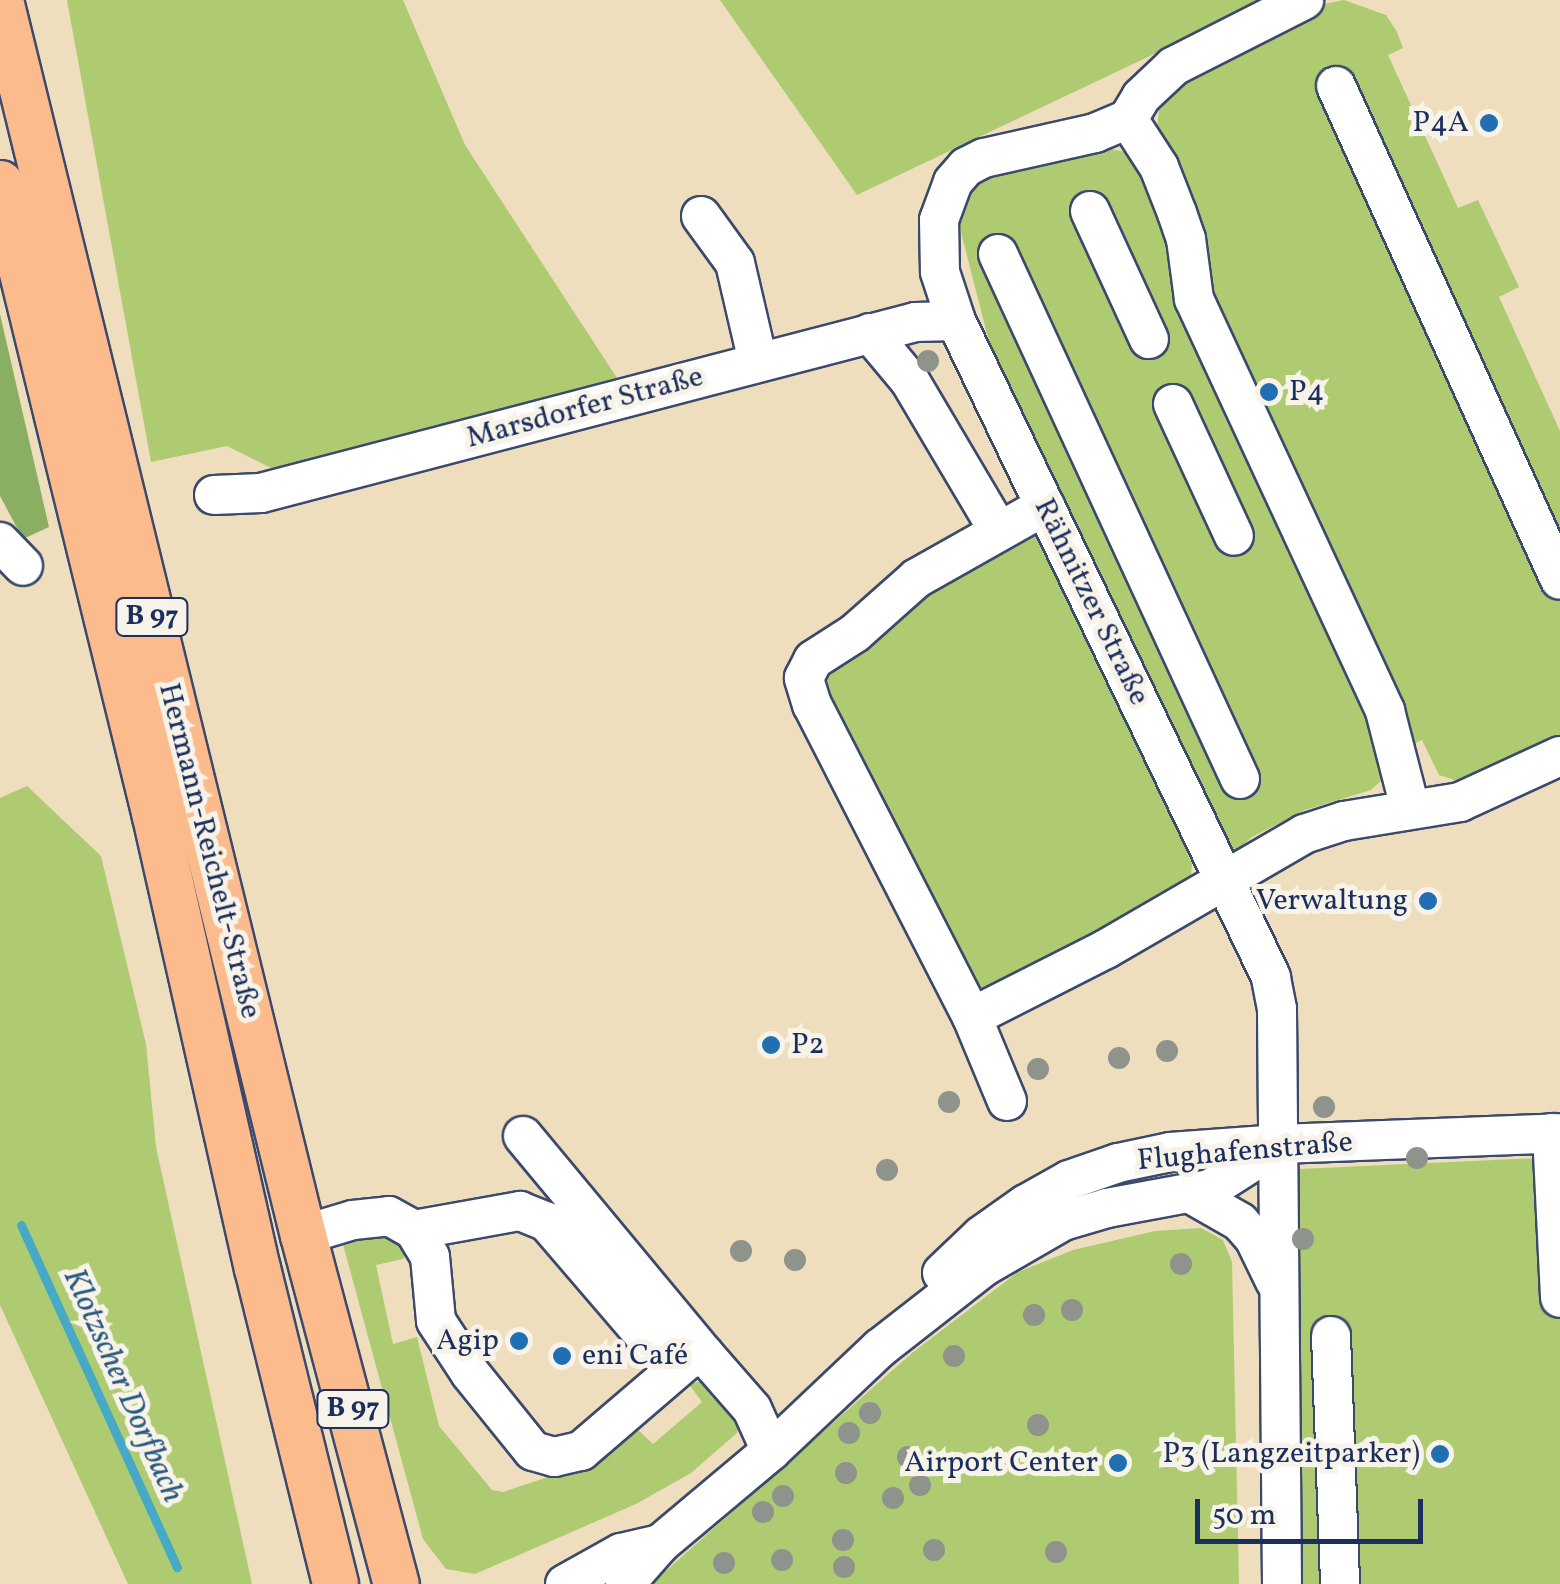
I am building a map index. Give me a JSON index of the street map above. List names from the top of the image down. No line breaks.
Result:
{"streets":{"main road":["B 97","Hermann-Reichelt-Straße"],"street":["Marsdorfer Straße","Rähnitzer Straße","Flughafenstraße"]},"crossings":[["Marsdorfer Straße","Rähnitzer Straße"],["Rähnitzer Straße","Flughafenstraße"]],"water":["Klotzscher Dorfbach"],"places":["P4A","P4","Verwaltung","P2","Agip","eni Café","P3 (Langzeitparker)","Airport Center"],"scale_bar":"50 m"}
